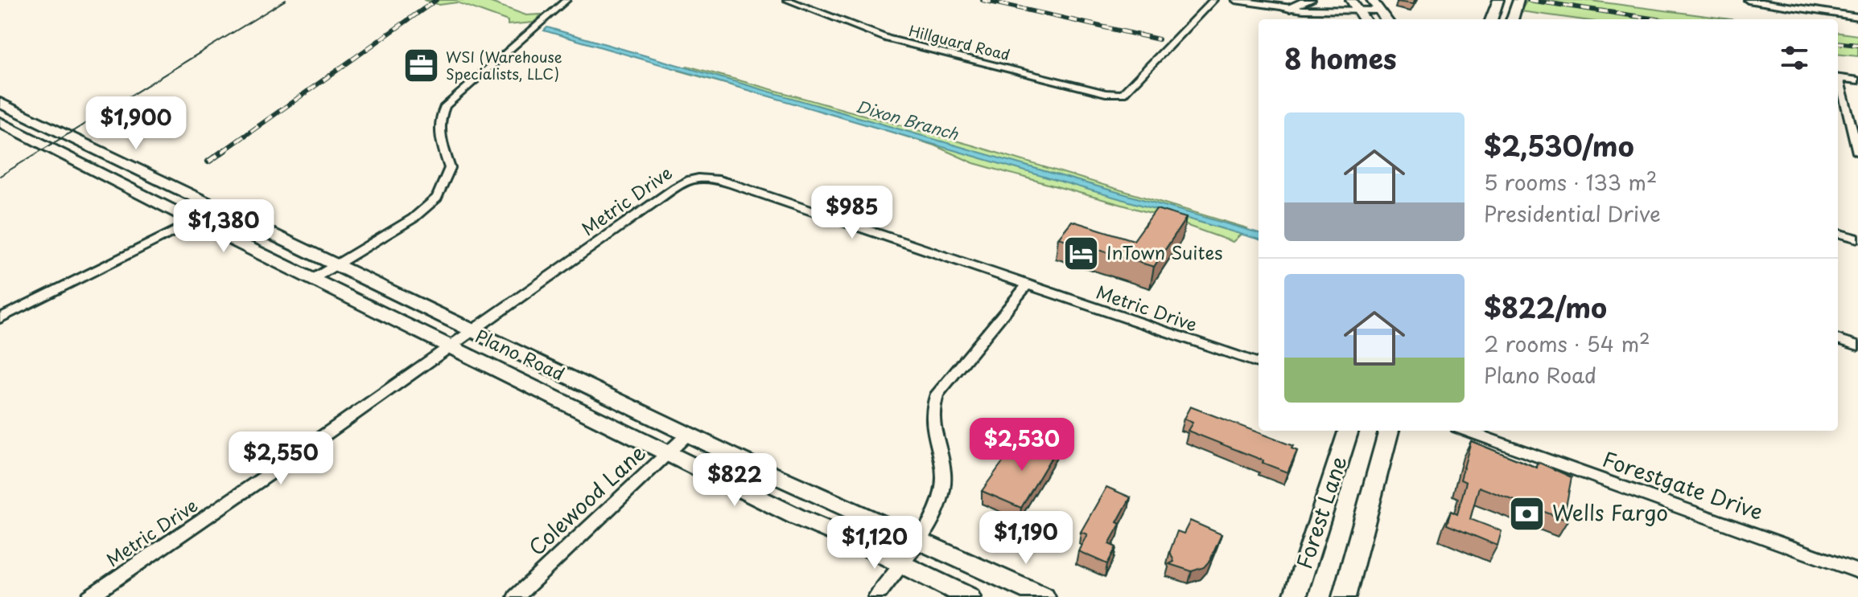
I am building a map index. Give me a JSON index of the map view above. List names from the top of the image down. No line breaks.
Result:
{"streets":{"main road":["Plano Road","Forest Lane"],"street":["Hillguard Road","Metric Drive","Forestgate Drive","Colewood Lane"]},"crossings":[["Metric Drive","Plano Road"],["Plano Road","Colewood Lane"]],"water":["Dixon Branch"],"places":{"office":["WSI (Warehouse Specialists, LLC)"],"hotel":["InTown Suites"],"bank":["Wells Fargo"]},"page":{"heading":"8 homes","price":["$1,900","$985","$1,380","$2,530","$2,550","$822","$1,190","$1,120"],"list":[{"name":"$2,530/mo","note":"5 rooms · 133 m² · Presidential Drive"},{"name":"$822/mo","note":"2 rooms · 54 m² · Plano Road"}]}}
